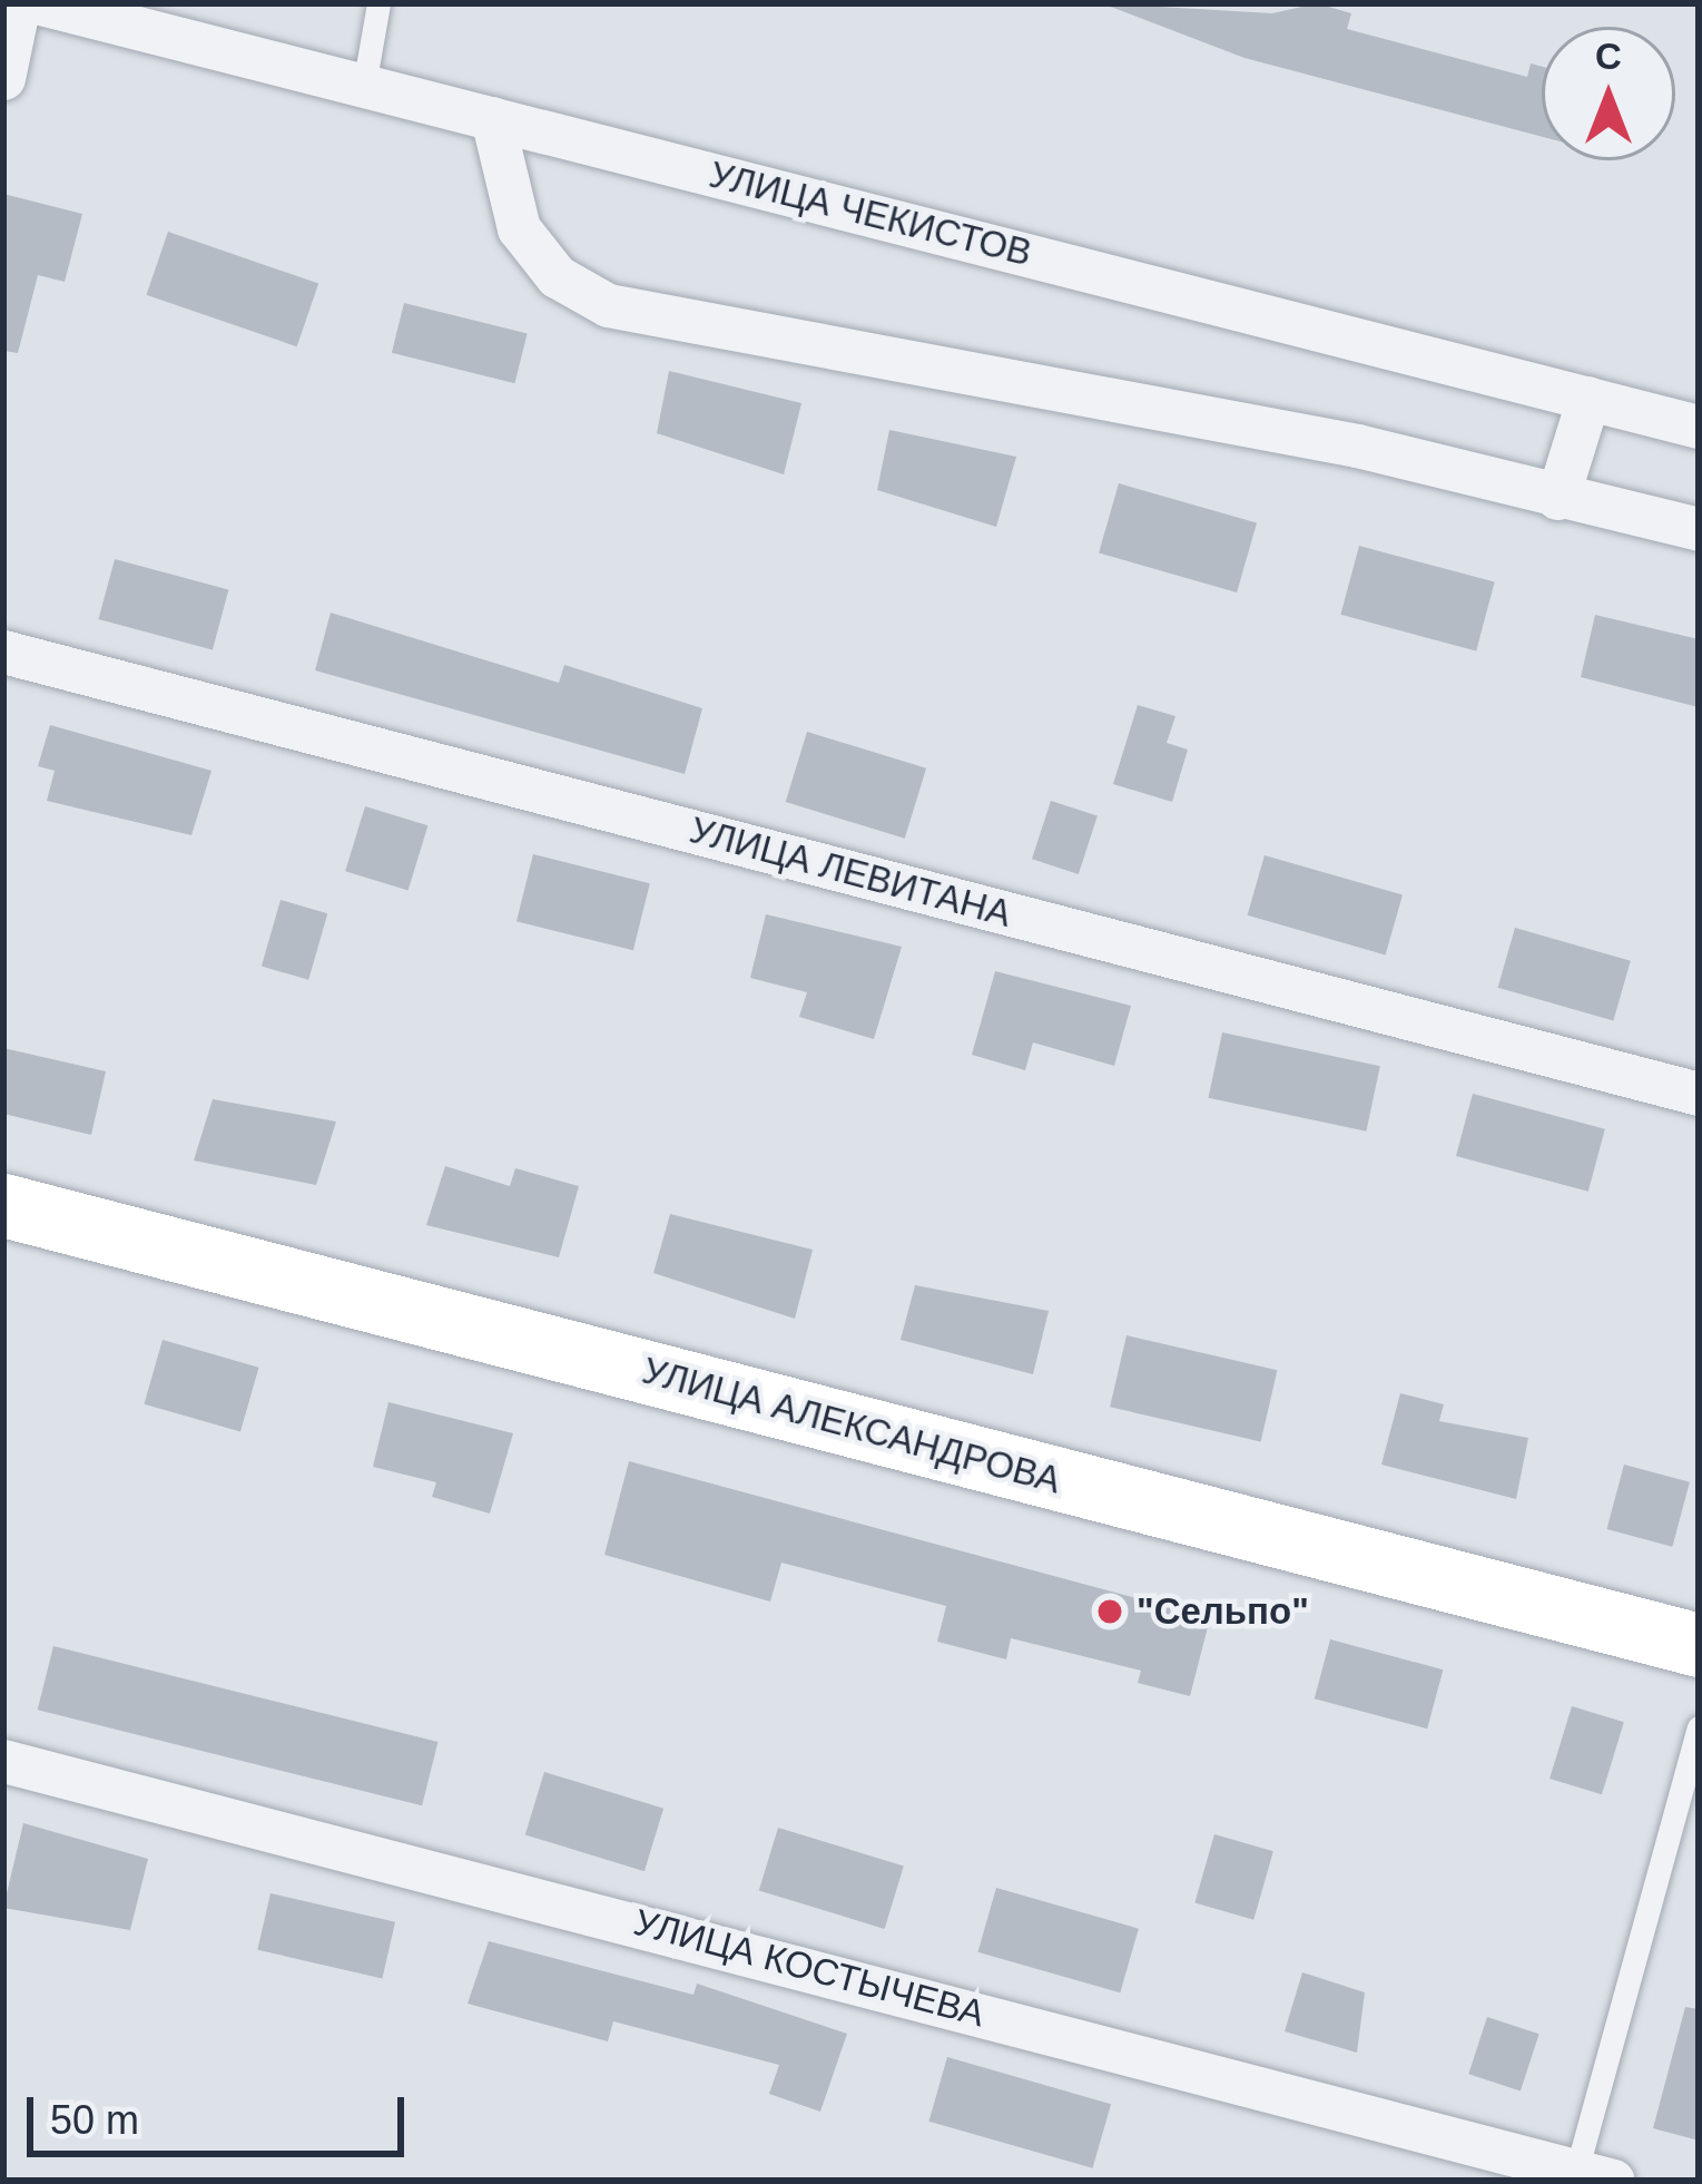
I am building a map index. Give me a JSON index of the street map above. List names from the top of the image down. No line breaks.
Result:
{"streets":{"street":["УЛИЦА ЧЕКИСТОВ","УЛИЦА ЛЕВИТАНА","УЛИЦА АЛЕКСАНДРОВА","УЛИЦА КОСТЫЧЕВА"]},"places":["\"Сельпо\""],"scale_bar":"50 m","north":"top"}
